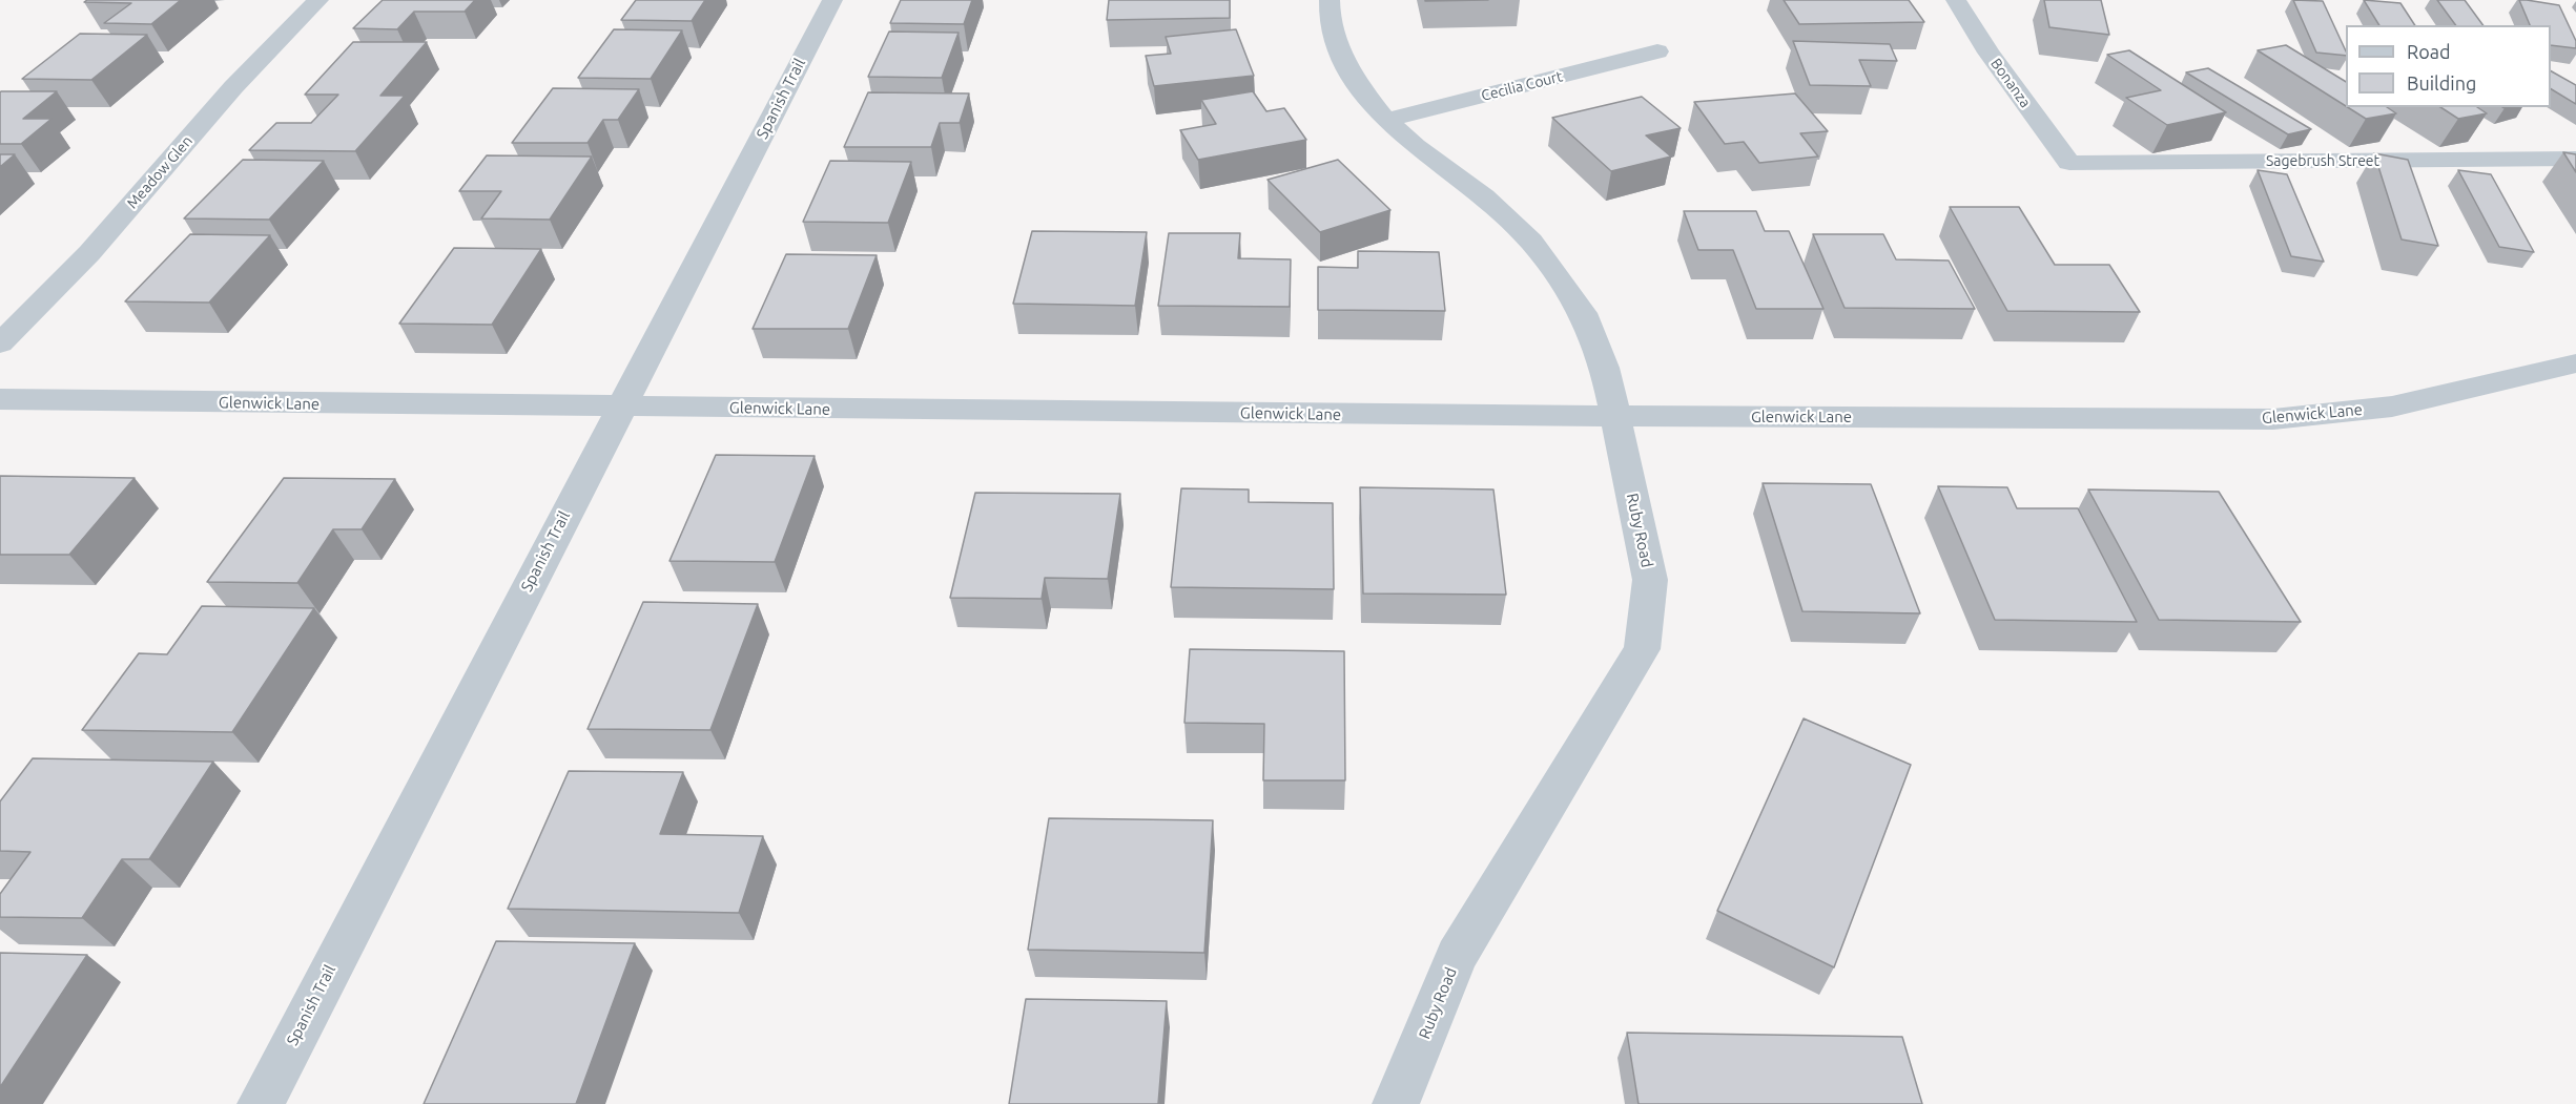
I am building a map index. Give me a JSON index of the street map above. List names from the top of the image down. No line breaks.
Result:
{"streets":{"street":["Bonanza","Cecilia Court","Spanish Trail","Sagebrush Street","Meadow Glen","Glenwick Lane","Ruby Road"]},"crossings":[["Bonanza","Sagebrush Street"],["Cecilia Court","Ruby Road"],["Spanish Trail","Glenwick Lane"],["Glenwick Lane","Ruby Road"]],"legend":["Road","Building"]}
